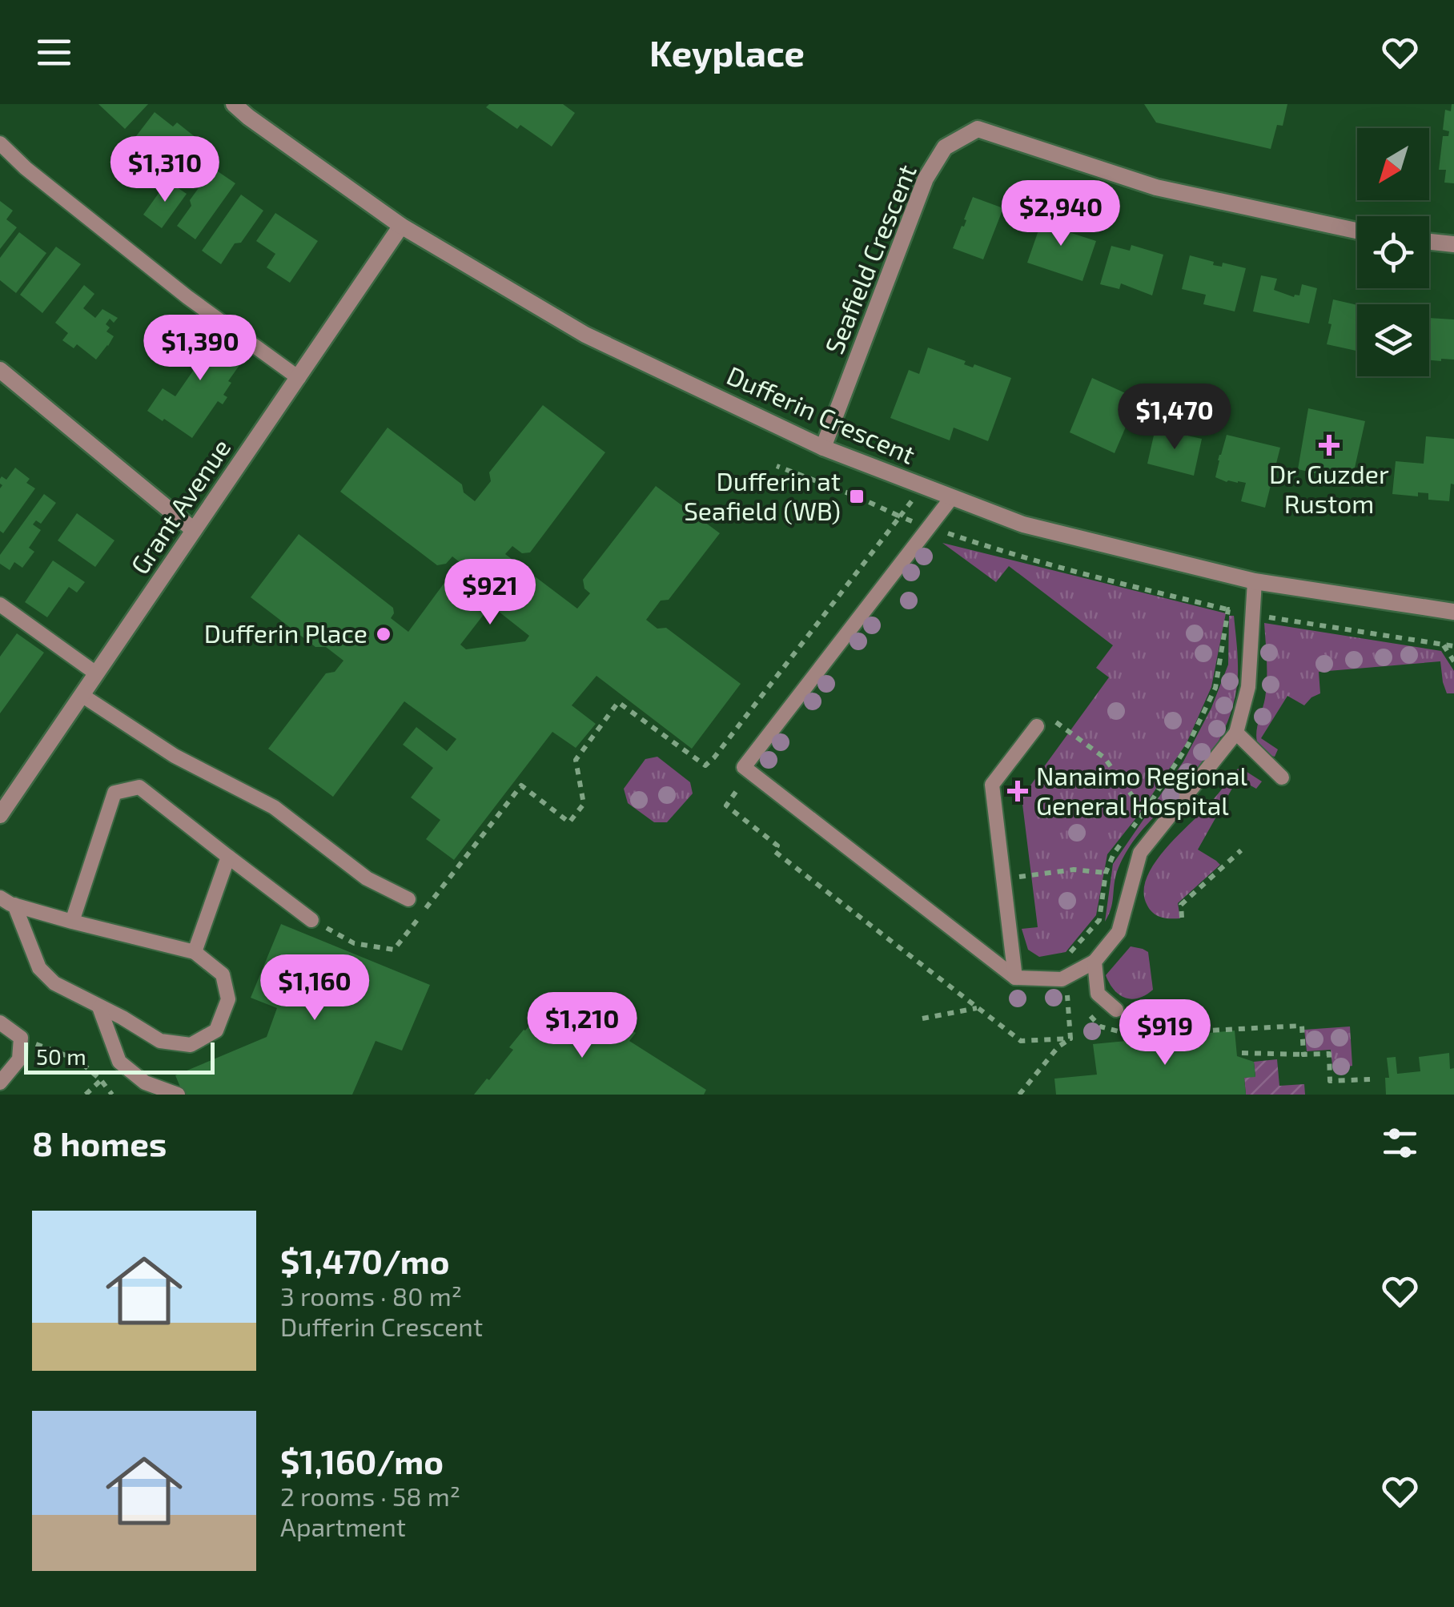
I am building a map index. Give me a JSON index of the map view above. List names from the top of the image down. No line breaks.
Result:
{"streets":{"street":["Seafield Crescent","Dufferin Crescent","Grant Avenue"]},"crossings":[["Seafield Crescent","Dufferin Crescent"],["Dufferin Crescent","Grant Avenue"]],"places":{"health":["Dr. Guzder Rustom","Nanaimo Regional General Hospital"],"transit":["Dufferin at Seafield (WB)"],"other":["Dufferin Place"]},"scale_bar":"50 m","north":"bottom left","page":{"header":"Keyplace","price":["$1,310","$2,940","$1,390","$1,470","$921","$1,160","$1,210","$919"],"scale":"50 m","heading":"8 homes","list":[{"name":"$1,470/mo","note":"3 rooms · 80 m² · Dufferin Crescent"},{"name":"$1,160/mo","note":"2 rooms · 58 m² · Apartment"}]}}
